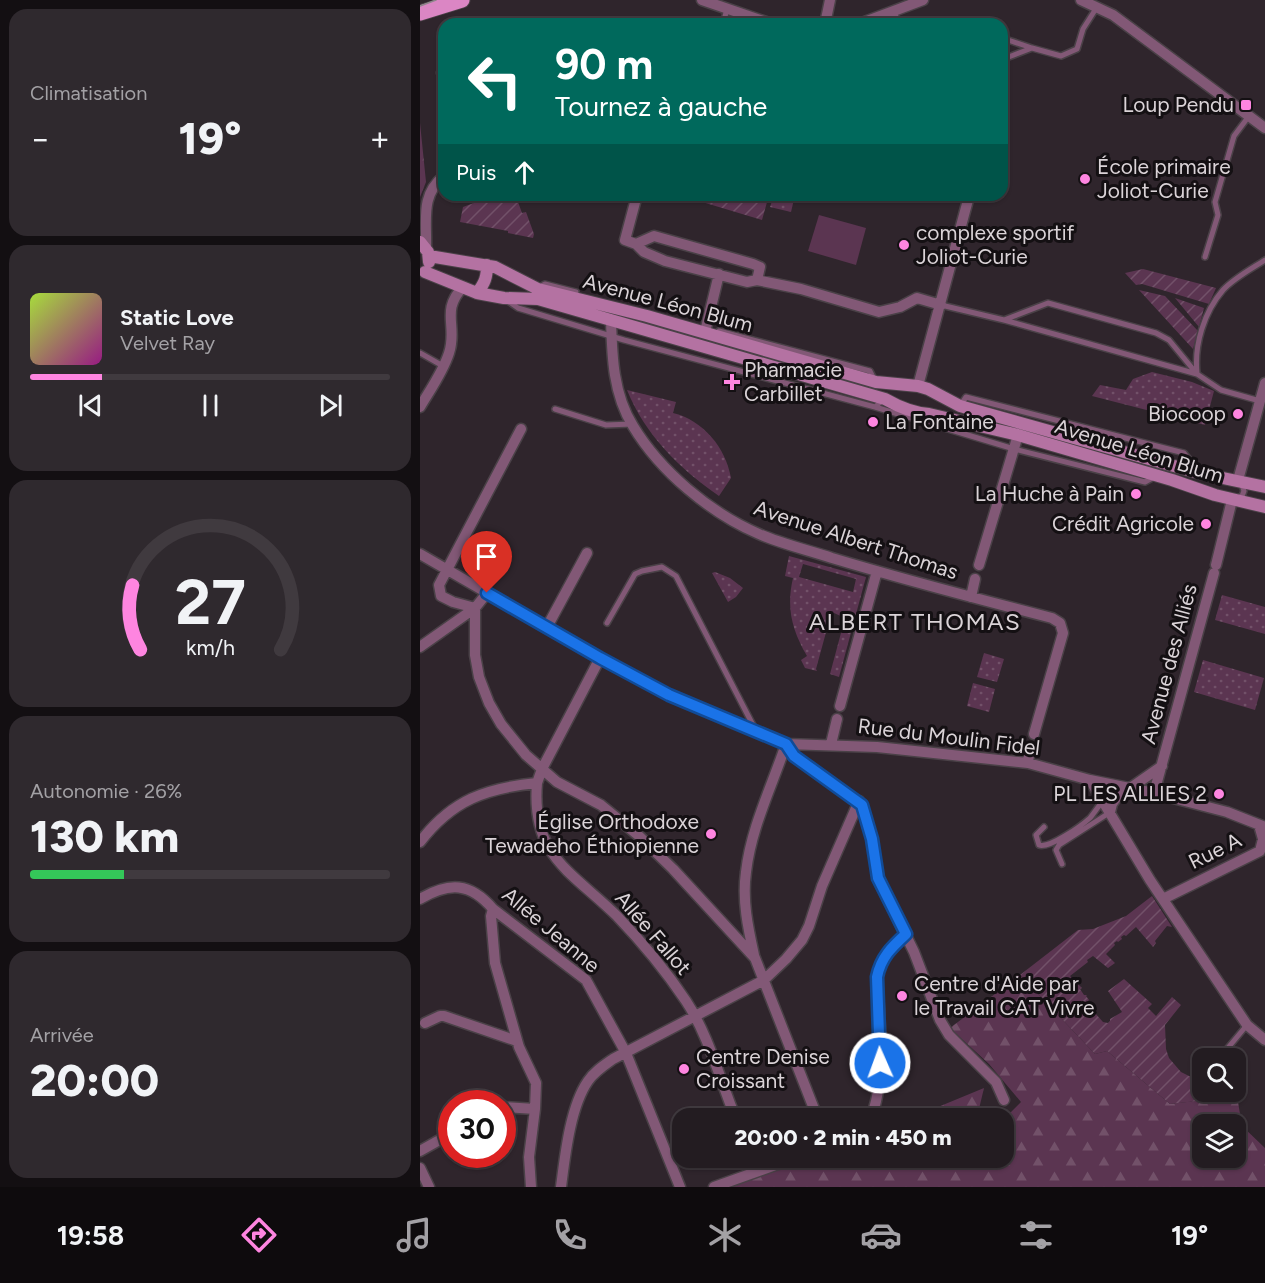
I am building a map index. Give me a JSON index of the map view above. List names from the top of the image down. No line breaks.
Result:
{"streets":{"main road":["Avenue Léon Blum"],"street":["Avenue Albert Thomas","Avenue des Alliés","Rue du Moulin Fidel","Rue A","Allée Jeanne","Allée Fallot"]},"crossings":[["Avenue Léon Blum","Avenue Albert Thomas"],["Avenue Léon Blum","Avenue des Alliés"],["Avenue des Alliés","Rue du Moulin Fidel"],["Rue du Moulin Fidel","Rue A"],["Rue du Moulin Fidel","Allée Fallot"]],"districts":["ALBERT THOMAS"],"places":{"transit":["Loup Pendu"],"other":["École primaire Joliot-Curie","complexe sportif Joliot-Curie","Biocoop","La Fontaine","La Huche à Pain","Crédit Agricole","PL LES ALLIES 2","Église Orthodoxe Tewadeho Éthiopienne","Centre d'Aide par le Travail CAT Vivre","Centre Denise Croissant"],"health":["Pharmacie Carbillet"]},"page":{"tile":["Climatisation",["Autonomie · 26%","130 km"],["Arrivée","20:00"]],"turn":["90 m","Tournez à gauche"],"heat":["−","19°","+"],"then":"Puis","song":["Static Love","Velvet Ray"],"limit":"30","trip":"20:00 · 2 min · 450 m","tabs":["19:58","19°"],"gauge":["27","km/h"]}}
